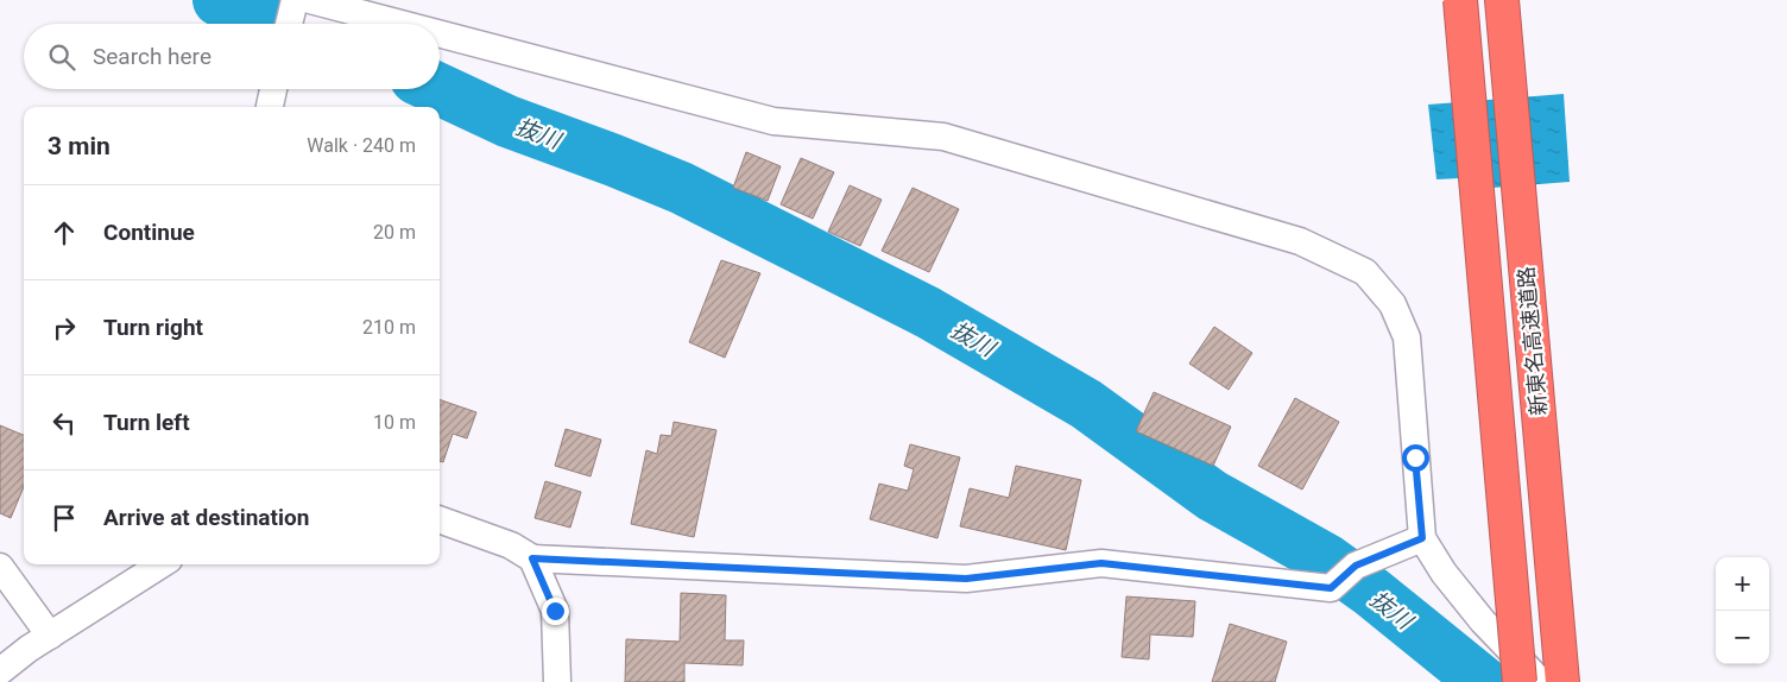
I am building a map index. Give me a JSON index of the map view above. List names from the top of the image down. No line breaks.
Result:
{"streets":{"highway":["新東名高速道路"]},"water":["抜川"],"page":{"search":"Search here","heading":["3 min","Walk · 240 m"],"list":[["Continue","20 m"],["Turn right","210 m"],["Turn left","10 m"],"Arrive at destination"],"map_buttons":["+","−"]}}
